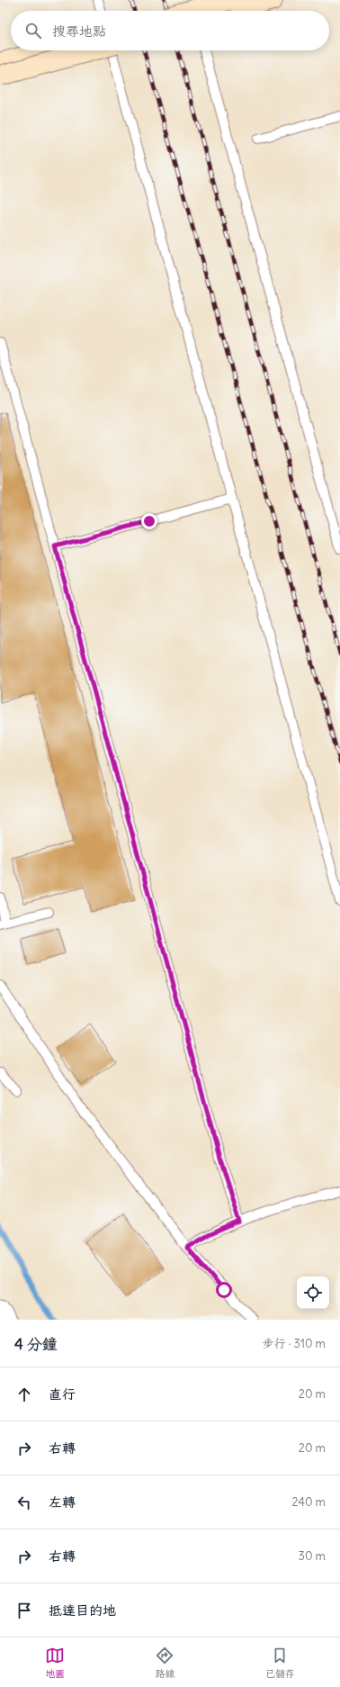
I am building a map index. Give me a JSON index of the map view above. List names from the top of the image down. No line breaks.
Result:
{"page":{"search":"搜尋地點","heading":["4 分鐘","步行 · 310 m"],"list":[["直行","20 m"],["右轉","20 m"],["左轉","240 m"],["右轉","30 m"],"抵達目的地"],"nav":["地圖","路線","已儲存"]}}
